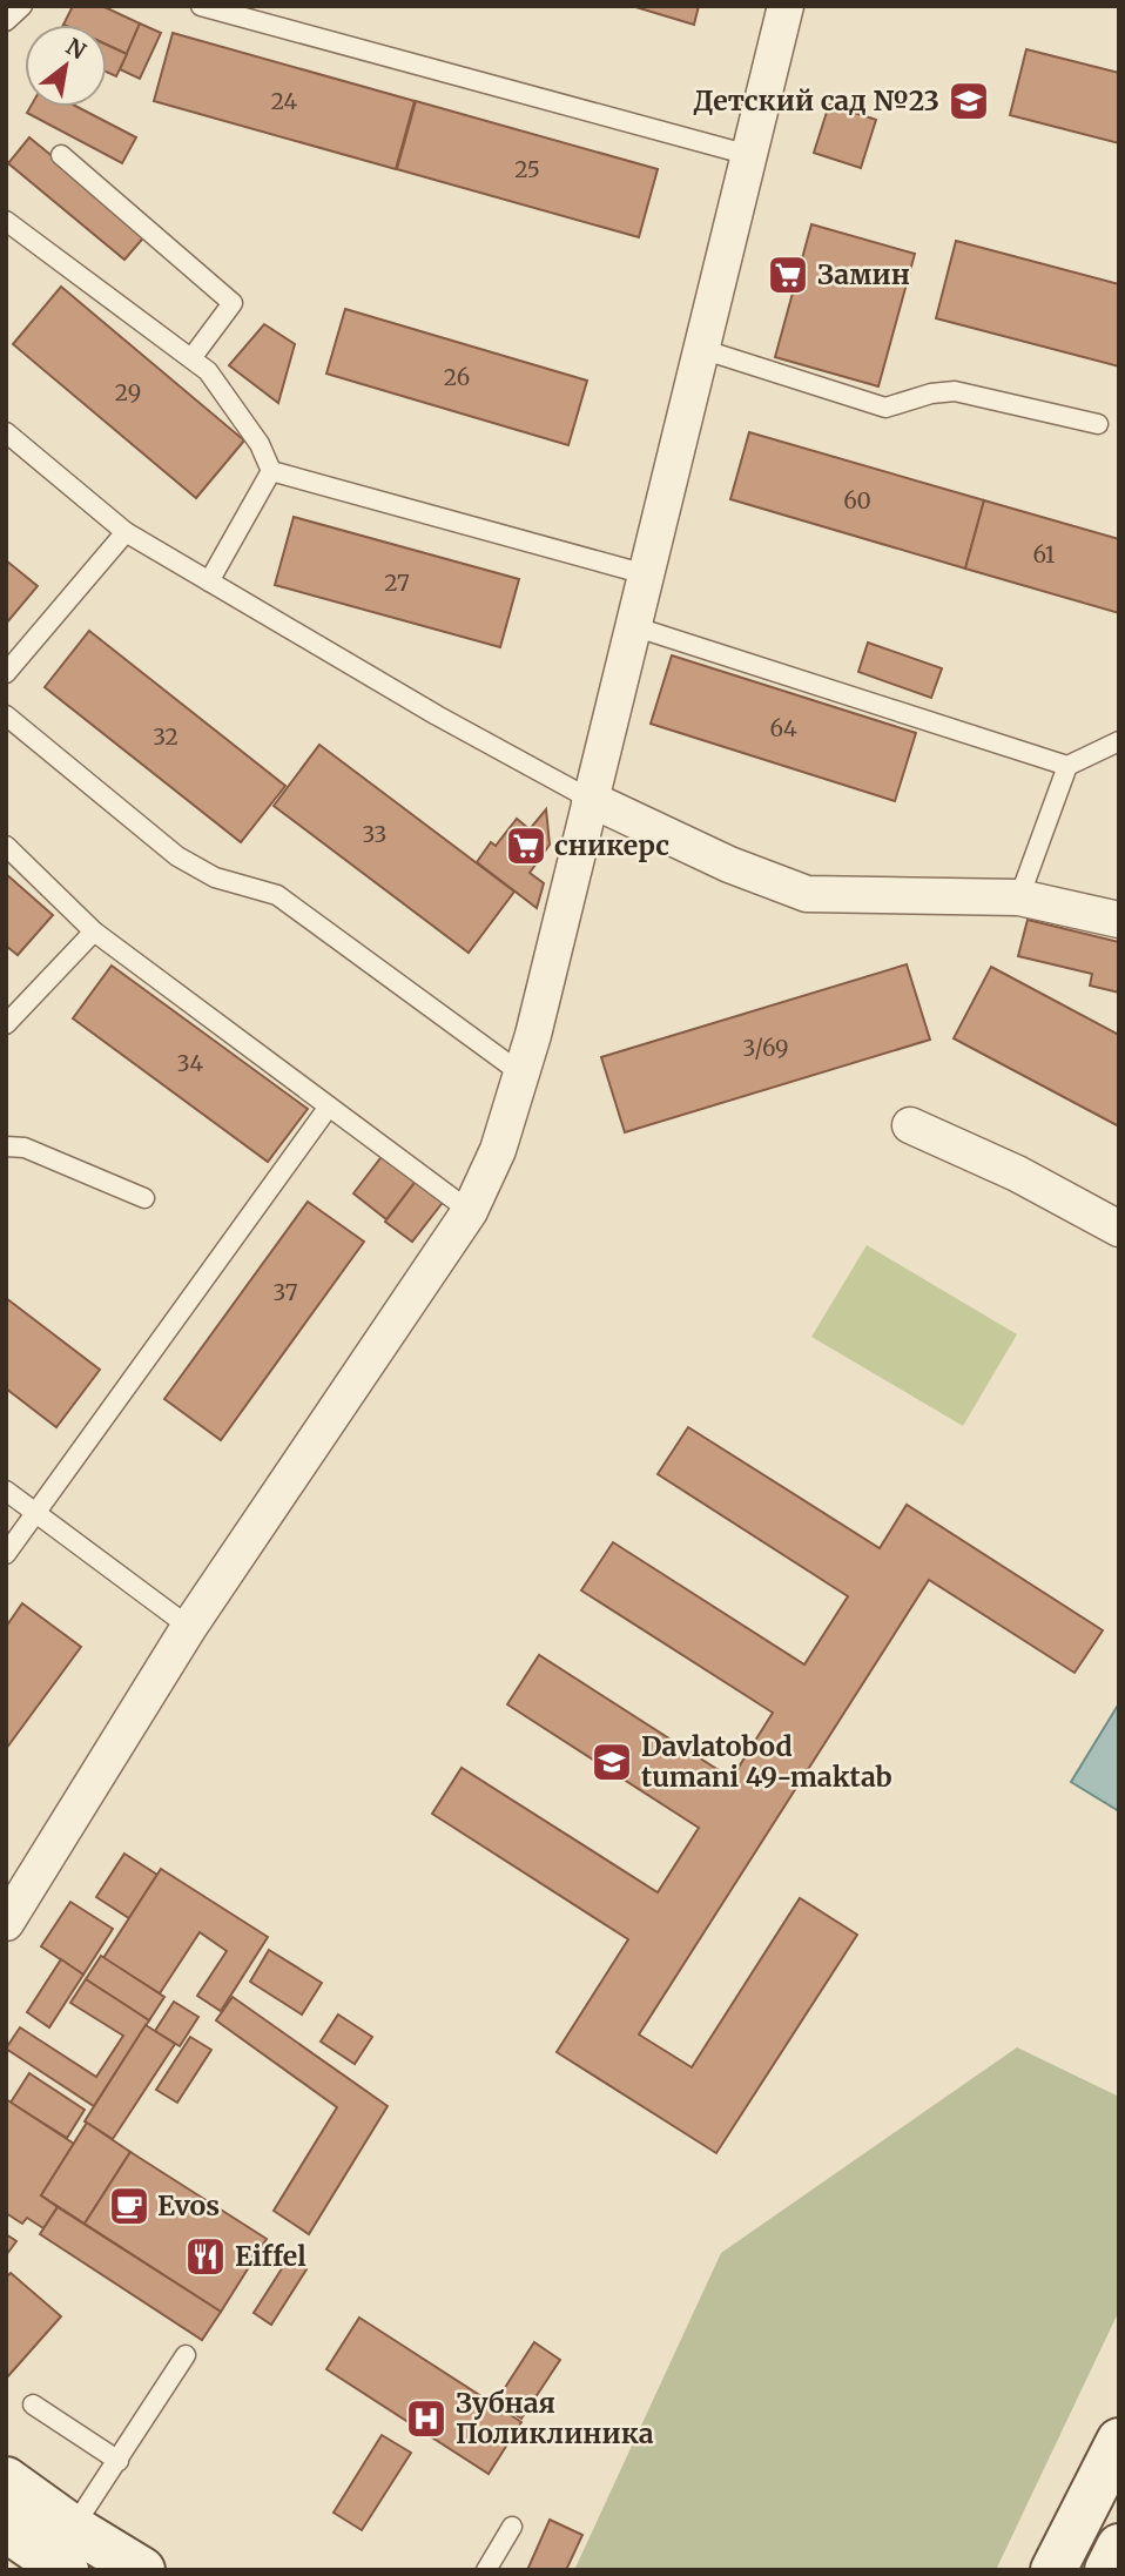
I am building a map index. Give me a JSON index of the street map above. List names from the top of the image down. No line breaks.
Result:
{"places":{"school or university":["Детский сад №23","Davlatobod tumani 49-maktab"],"supermarket":["Замин","сникерс"],"cafe":["Evos"],"restaurant":["Eiffel"],"hospital":["Зубная Поликлиника"]},"house_numbers":["24","25","26","29","60","61","27","64","32","33","3/69","34","37"],"north":"top right"}
